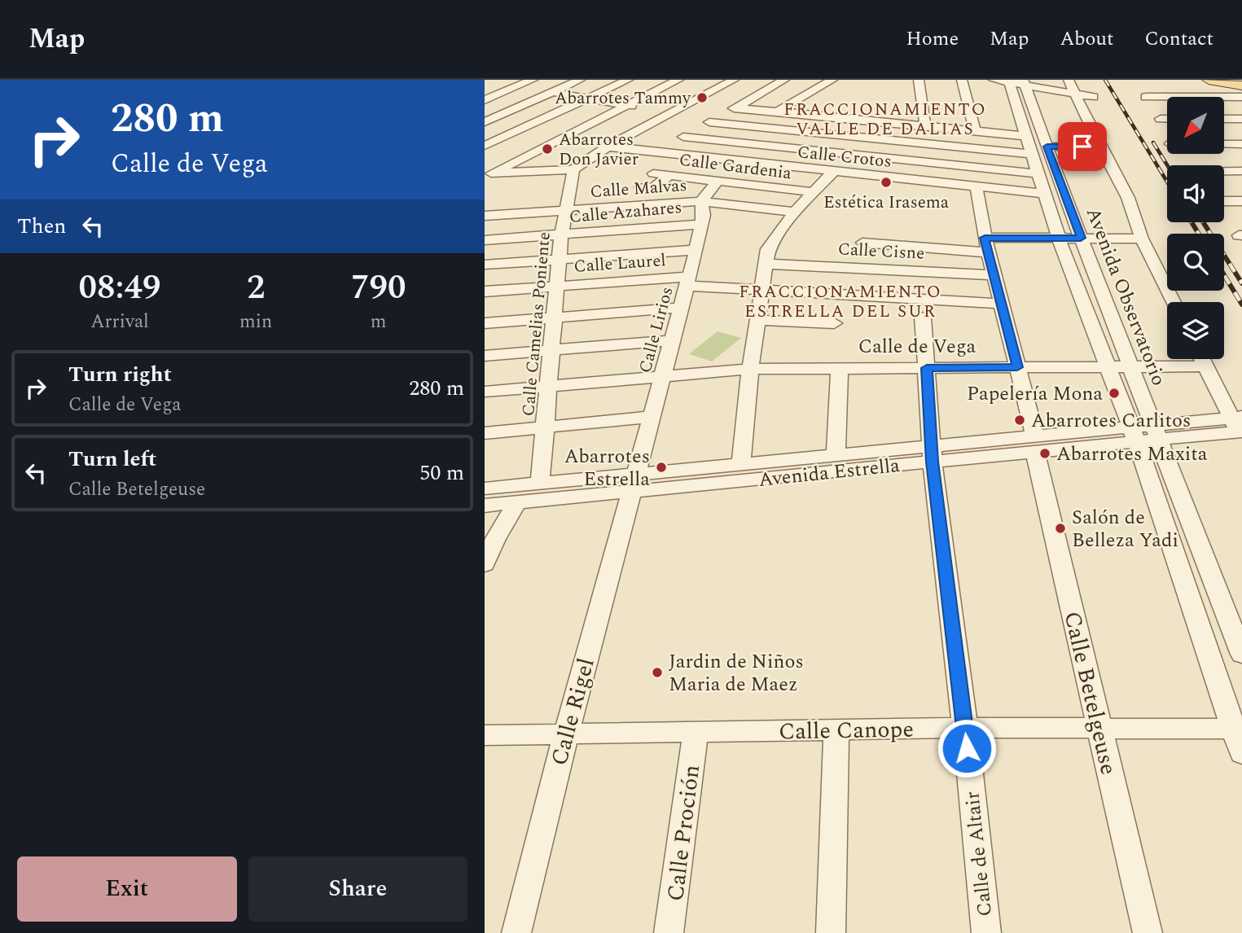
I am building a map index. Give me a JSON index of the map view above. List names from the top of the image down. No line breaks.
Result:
{"streets":{"street":["Calle Crotos","Calle Gardenia","Calle Malvas","Calle Azahares","Calle Cisne","Calle Laurel","Avenida Observatorio","Calle Camelias Poniente","Calle Lirios","Calle de Vega","Avenida Estrella","Calle Betelgeuse","Calle Rigel","Calle Canope","Calle Proción","Calle de Altair"]},"crossings":[["Calle Crotos","Avenida Observatorio"],["Calle Crotos","Calle Betelgeuse"],["Calle Malvas","Calle Camelias Poniente"],["Calle Malvas","Calle Lirios"],["Calle Azahares","Calle Camelias Poniente"],["Calle Azahares","Calle Lirios"],["Calle Cisne","Calle Betelgeuse"],["Calle Laurel","Calle Camelias Poniente"],["Calle Laurel","Calle Lirios"],["Calle Laurel","Calle Betelgeuse"],["Avenida Observatorio","Calle de Vega"],["Avenida Observatorio","Avenida Estrella"],["Avenida Observatorio","Calle Canope"],["Calle Camelias Poniente","Calle de Vega"],["Calle Camelias Poniente","Avenida Estrella"],["Calle Lirios","Calle de Vega"],["Calle Lirios","Avenida Estrella"],["Calle Lirios","Calle Rigel"],["Calle de Vega","Calle Betelgeuse"],["Calle de Vega","Calle de Altair"],["Avenida Estrella","Calle Betelgeuse"],["Avenida Estrella","Calle Rigel"],["Avenida Estrella","Calle de Altair"],["Calle Betelgeuse","Calle Canope"],["Calle Rigel","Calle Canope"],["Calle Canope","Calle Proción"],["Calle Canope","Calle de Altair"]],"districts":["FRACCIONAMIENTO VALLE DE DALIAS","FRACCIONAMIENTO ESTRELLA DEL SUR"],"places":["Abarrotes Tammy","Abarrotes Don Javier","Estética Irasema","Papelería Mona","Abarrotes Carlitos","Abarrotes Maxita","Abarrotes Estrella","Salón de Belleza Yadi","Jardin de Niños Maria de Maez"],"north":"bottom left","page":{"header":"Map","nav":["Home","Map","About","Contact"],"turn":["280 m","Calle de Vega"],"then":"Then","eta":["08:49","Arrival","2","min","790","m"],"list":[{"name":"Turn right","note":"Calle de Vega","value":"280 m"},{"name":"Turn left","note":"Calle Betelgeuse","value":"50 m"}],"buttons":["Exit","Share"]}}
